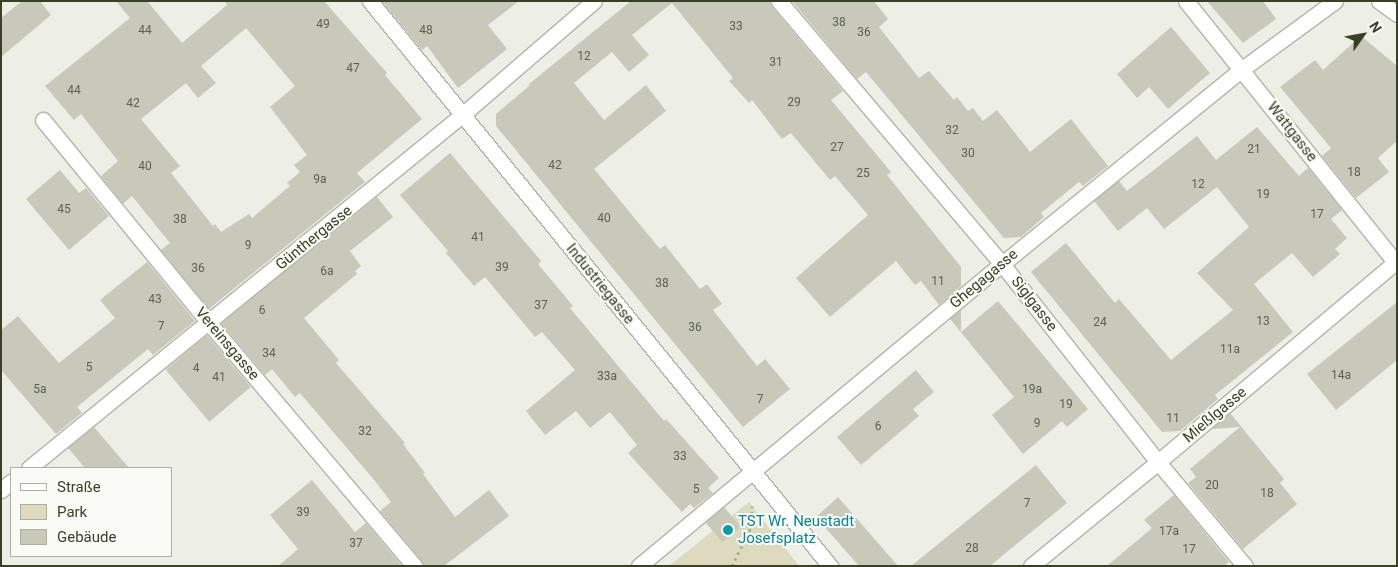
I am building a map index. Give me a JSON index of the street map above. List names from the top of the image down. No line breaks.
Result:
{"streets":{"street":["Wattgasse","Günthergasse","Ghegagasse","Industriegasse","Siglgasse","Vereinsgasse","Mießlgasse"]},"crossings":[["Wattgasse","Ghegagasse"],["Wattgasse","Mießlgasse"],["Günthergasse","Industriegasse"],["Günthergasse","Vereinsgasse"],["Ghegagasse","Industriegasse"],["Ghegagasse","Siglgasse"],["Siglgasse","Mießlgasse"]],"places":["TST Wr. Neustadt Josefsplatz"],"house_numbers":["38","49","33","44","48","36","12","31","47","44","29","42","32","27","21","30","42","40","18","25","9a","12","19","45","17","40","38","41","9","39","36","6a","11","38","43","37","6","13","24","7","36","11a","34","5","4","14a","33a","41","5a","19a","7","19","11","9","6","32","33","20","5","18","7","39","17a","37","28","17"],"legend":["Straße","Park","Gebäude"],"north":"top right"}
